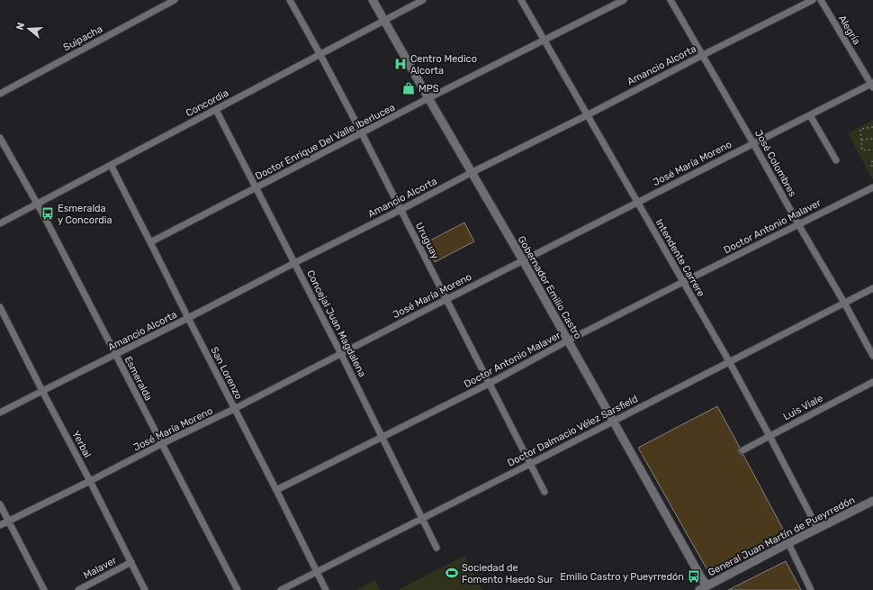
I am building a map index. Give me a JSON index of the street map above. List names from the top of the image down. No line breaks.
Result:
{"streets":{"street":["Alegría","Suipacha","Amancio Alcorta","Concordia","Doctor Enrique Del Valle Iberlucea","José María Moreno","José Colombres","Doctor Antonio Malaver","Uruguay","Intendente Carrere","Gobernador Emilio Castro","Concejal Juan Magdalena","San Lorenzo","Esmeralda","Luis Viale","Doctor Dalmacio Vélez Sarsfield","Yerbal","General Juan Martín de Pueyrredón","Malaver"]},"crossings":[["Alegría","José María Moreno"],["Amancio Alcorta","José Colombres"],["Amancio Alcorta","Uruguay"],["Amancio Alcorta","Intendente Carrere"],["Amancio Alcorta","Gobernador Emilio Castro"],["Amancio Alcorta","Concejal Juan Magdalena"],["Amancio Alcorta","San Lorenzo"],["Amancio Alcorta","Esmeralda"],["Amancio Alcorta","Yerbal"],["Concordia","Uruguay"],["Concordia","Gobernador Emilio Castro"],["Concordia","Concejal Juan Magdalena"],["Concordia","San Lorenzo"],["Concordia","Esmeralda"],["Doctor Enrique Del Valle Iberlucea","Uruguay"],["Doctor Enrique Del Valle Iberlucea","Intendente Carrere"],["Doctor Enrique Del Valle Iberlucea","Gobernador Emilio Castro"],["Doctor Enrique Del Valle Iberlucea","Concejal Juan Magdalena"],["Doctor Enrique Del Valle Iberlucea","San Lorenzo"],["José María Moreno","José Colombres"],["José María Moreno","Uruguay"],["José María Moreno","Intendente Carrere"],["José María Moreno","Gobernador Emilio Castro"],["José María Moreno","Concejal Juan Magdalena"],["José María Moreno","San Lorenzo"],["José María Moreno","Esmeralda"],["José María Moreno","Yerbal"],["José Colombres","Doctor Antonio Malaver"],["José Colombres","Doctor Dalmacio Vélez Sarsfield"],["Doctor Antonio Malaver","Uruguay"],["Doctor Antonio Malaver","Intendente Carrere"],["Doctor Antonio Malaver","Gobernador Emilio Castro"],["Doctor Antonio Malaver","Concejal Juan Magdalena"],["Doctor Antonio Malaver","San Lorenzo"],["Uruguay","Doctor Dalmacio Vélez Sarsfield"],["Intendente Carrere","Luis Viale"],["Intendente Carrere","Doctor Dalmacio Vélez Sarsfield"],["Intendente Carrere","General Juan Martín de Pueyrredón"],["Gobernador Emilio Castro","Doctor Dalmacio Vélez Sarsfield"],["Gobernador Emilio Castro","General Juan Martín de Pueyrredón"],["Concejal Juan Magdalena","Doctor Dalmacio Vélez Sarsfield"],["San Lorenzo","Doctor Dalmacio Vélez Sarsfield"],["Yerbal","Malaver"]],"places":{"hospital":["Centro Medico Alcorta"],"shop":["MPS"],"bus stop":["Esmeralda y Concordia","Emilio Castro y Pueyrredón"],"sports":["Sociedad de Fomento Haedo Sur"]},"north":"left"}
